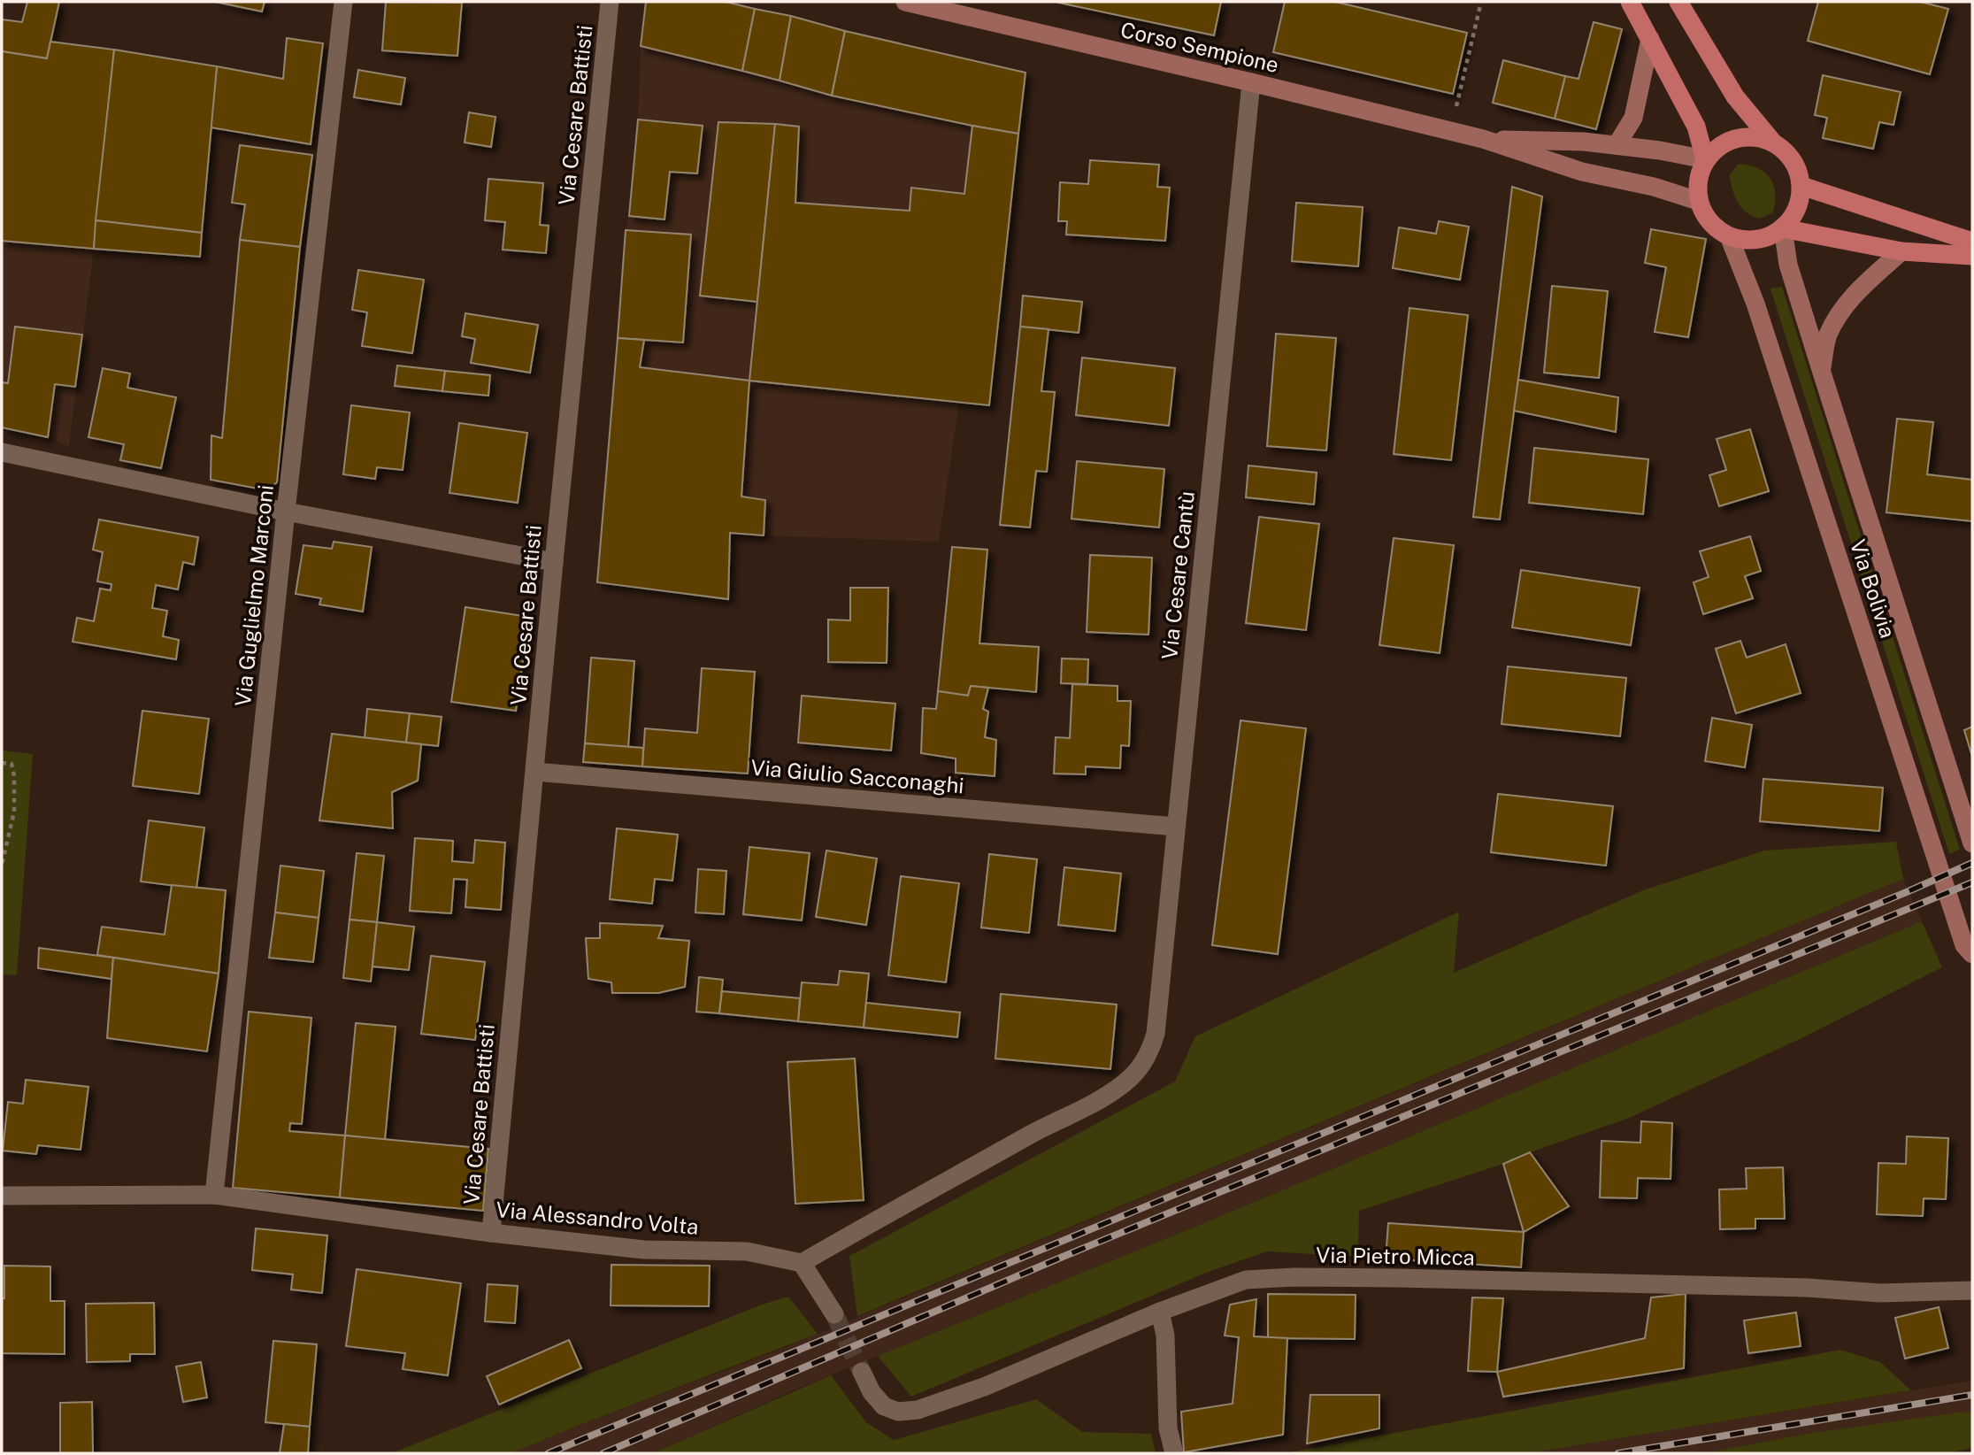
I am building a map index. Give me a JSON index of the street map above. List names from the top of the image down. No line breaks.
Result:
{"streets":{"street":["Corso Sempione","Via Cesare Battisti","Via Cesare Cantù","Via Bolivia","Via Guglielmo Marconi","Via Giulio Sacconaghi","Via Alessandro Volta","Via Pietro Micca"]},"crossings":[["Corso Sempione","Via Cesare Cantù"],["Corso Sempione","Via Bolivia"],["Via Cesare Battisti","Via Giulio Sacconaghi"],["Via Cesare Battisti","Via Alessandro Volta"],["Via Cesare Cantù","Via Giulio Sacconaghi"],["Via Cesare Cantù","Via Alessandro Volta"],["Via Guglielmo Marconi","Via Alessandro Volta"]]}
